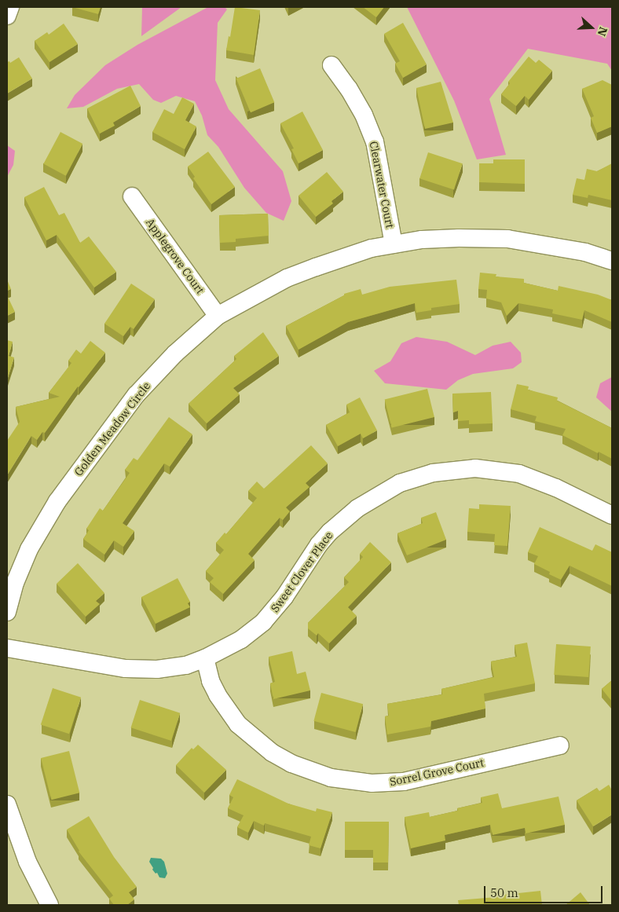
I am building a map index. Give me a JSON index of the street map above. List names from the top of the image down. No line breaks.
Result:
{"streets":{"street":["Clearwater Court","Applegrove Court","Golden Meadow Circle","Sweet Clover Place","Sorrel Grove Court"]},"crossings":[["Clearwater Court","Golden Meadow Circle"],["Applegrove Court","Golden Meadow Circle"],["Sweet Clover Place","Sorrel Grove Court"]],"scale_bar":"50 m","north":"right"}
